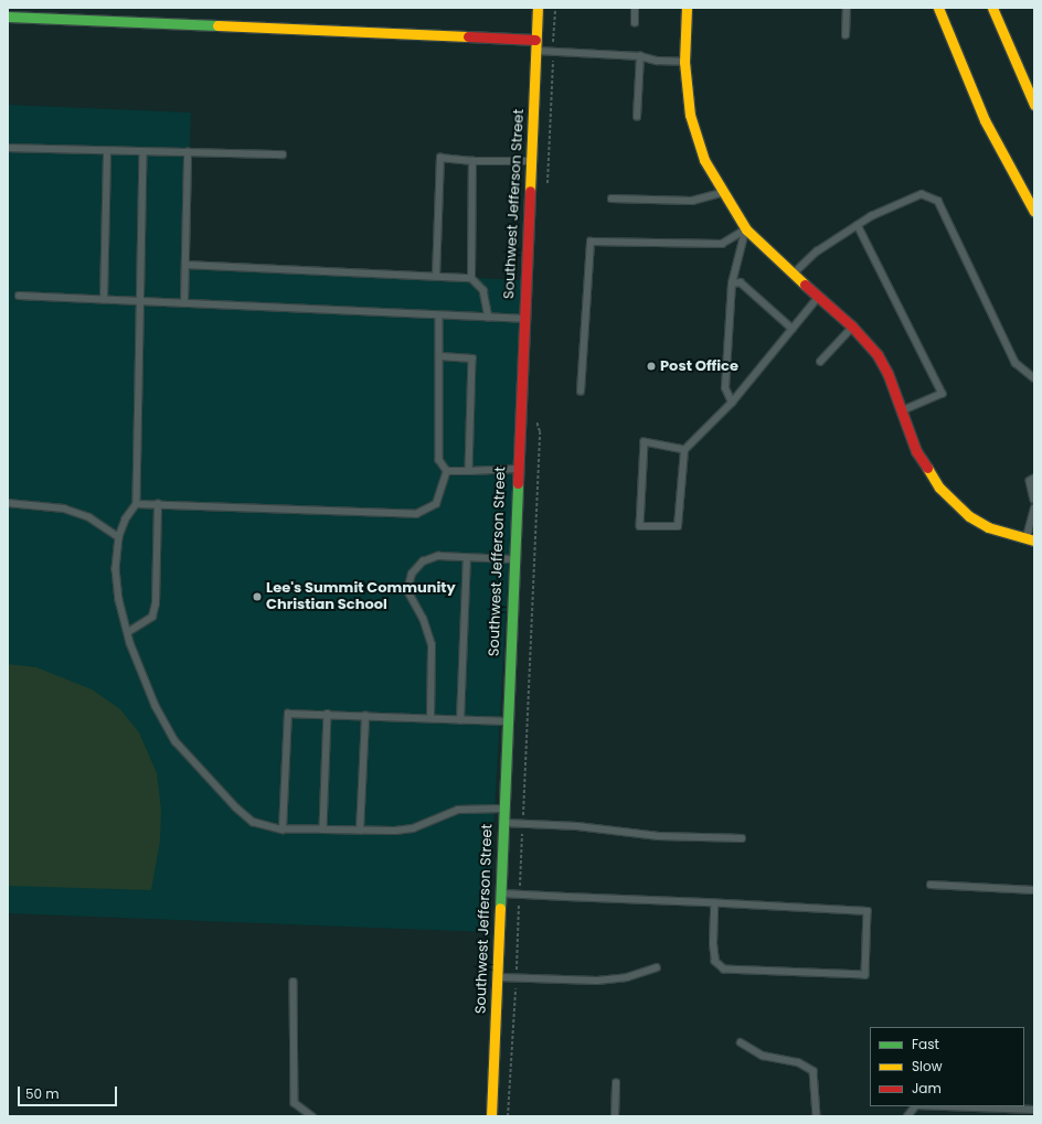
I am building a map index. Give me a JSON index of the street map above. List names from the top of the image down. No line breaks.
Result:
{"streets":{"main road":["Southwest Jefferson Street"]},"places":["Post Office","Lee's Summit Community Christian School"],"legend":["Fast","Slow","Jam"],"scale_bar":"50 m"}
